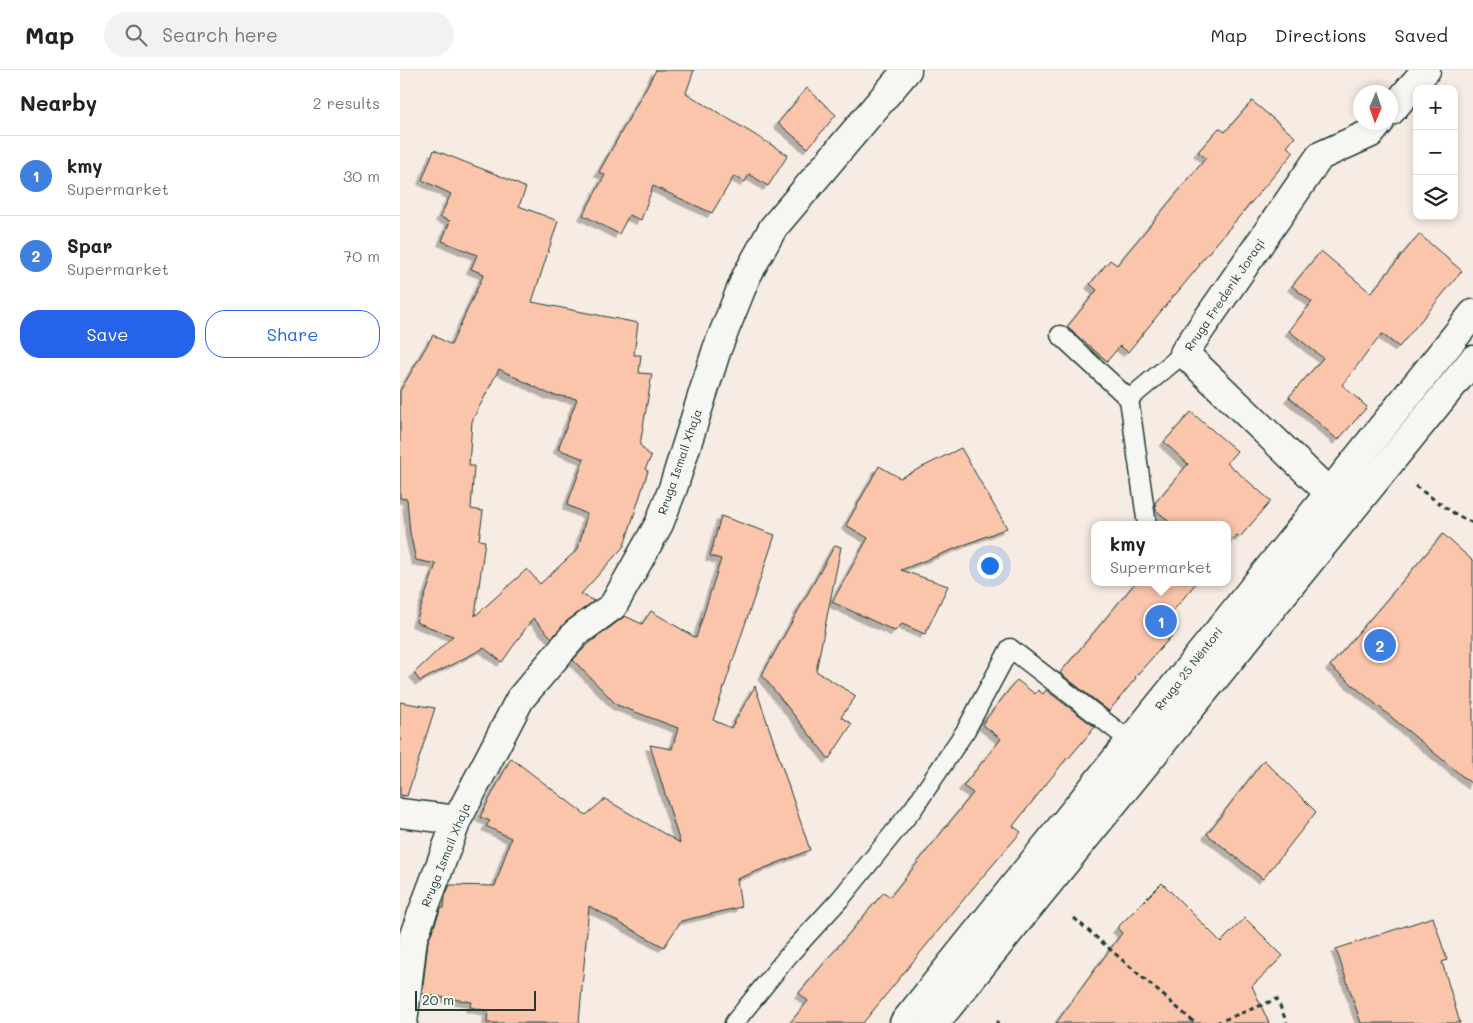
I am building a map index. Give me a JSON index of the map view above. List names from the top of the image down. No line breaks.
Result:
{"streets":{"street":["Rruga Frederik Joraqi","Rruga Ismail Xhaja","Rruga 25 Nëntori"]},"crossings":[["Rruga Frederik Joraqi","Rruga 25 Nëntori"]],"scale_bar":"20 m","north":"bottom","page":{"header":"Map","search":"Search here","nav":["Map","Directions","Saved"],"heading":["Nearby","2 results"],"map_buttons":["+","−"],"list":[{"mark":"1","name":"kmy","note":"Supermarket","value":"30 m"},{"mark":"2","name":"Spar","note":"Supermarket","value":"70 m"}],"buttons":["Save","Share"],"popup":["kmy","Supermarket"],"pins":["1","2"],"scale":"20 m"}}
